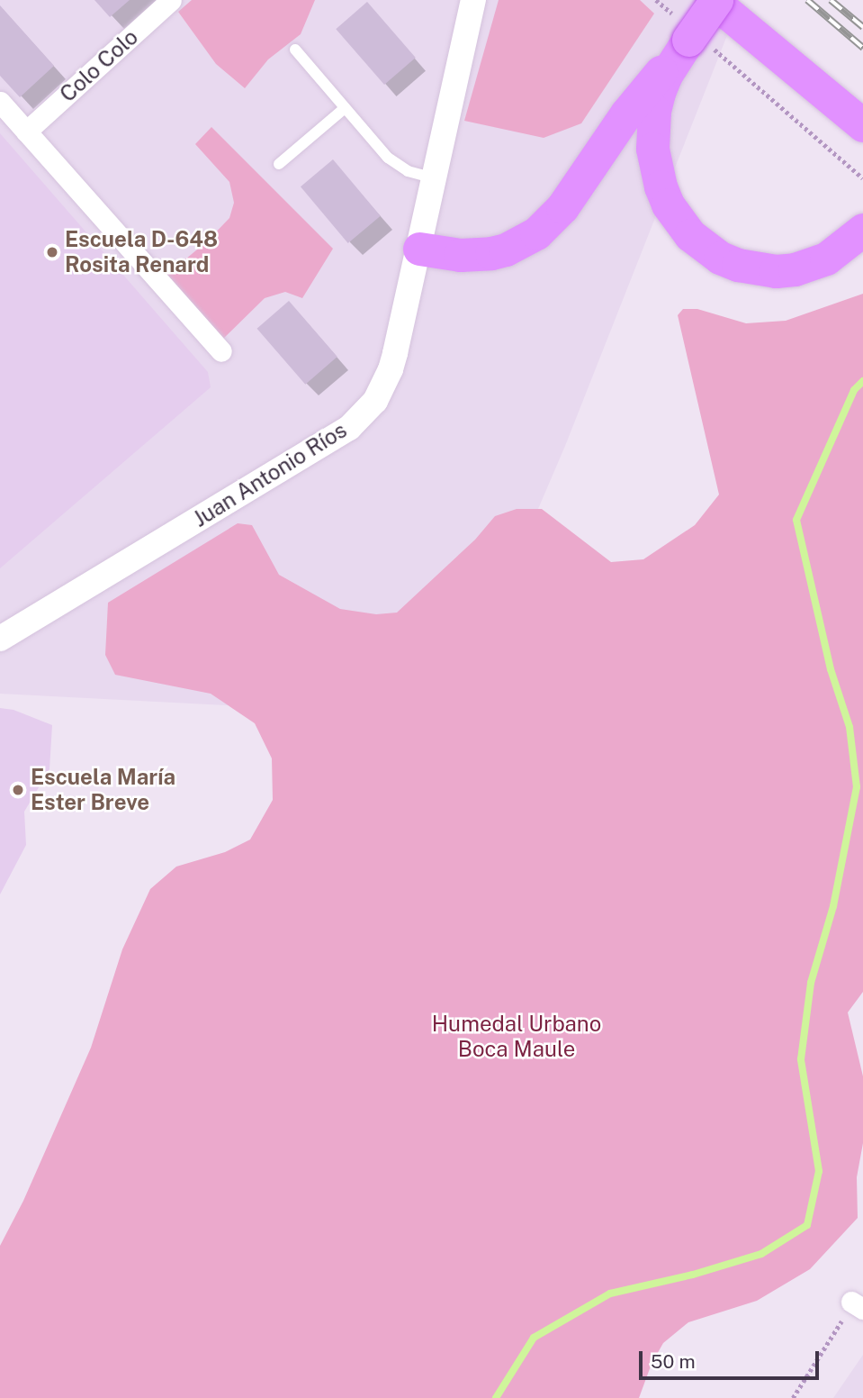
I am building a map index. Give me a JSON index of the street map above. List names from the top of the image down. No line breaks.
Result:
{"streets":{"street":["Colo Colo","Juan Antonio Ríos"]},"parks":["Humedal Urbano Boca Maule"],"places":["Escuela D-648 Rosita Renard","Escuela María Ester Breve"],"scale_bar":"50 m"}
